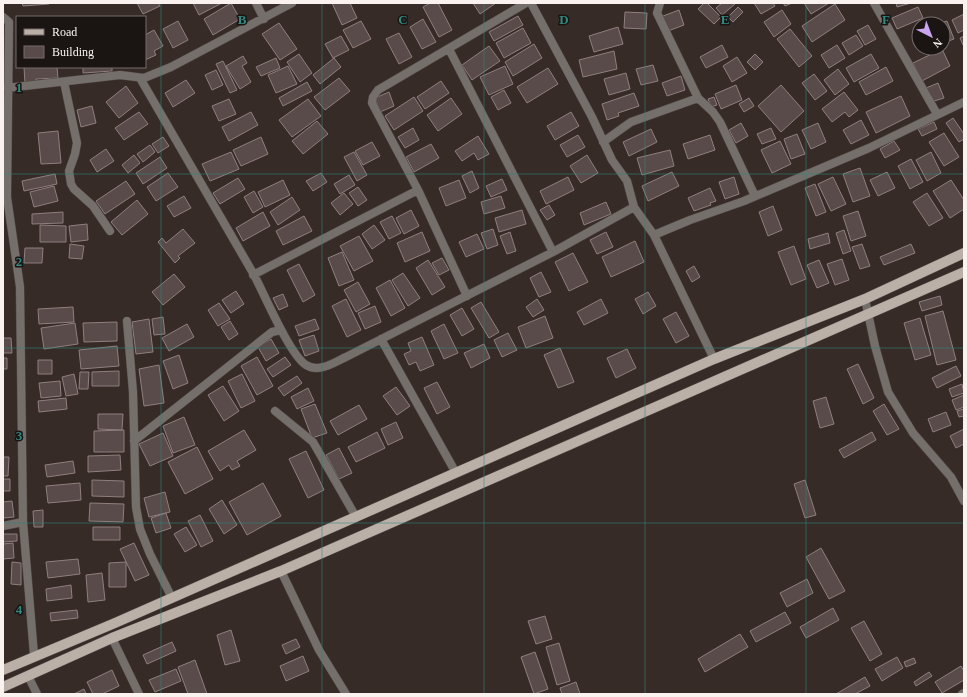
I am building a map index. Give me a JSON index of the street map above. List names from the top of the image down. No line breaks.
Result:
{"legend":["Road","Building"],"north":"bottom right","grid":{"columns":["B","C","D","E","F"],"rows":["1","2","3","4"]}}
